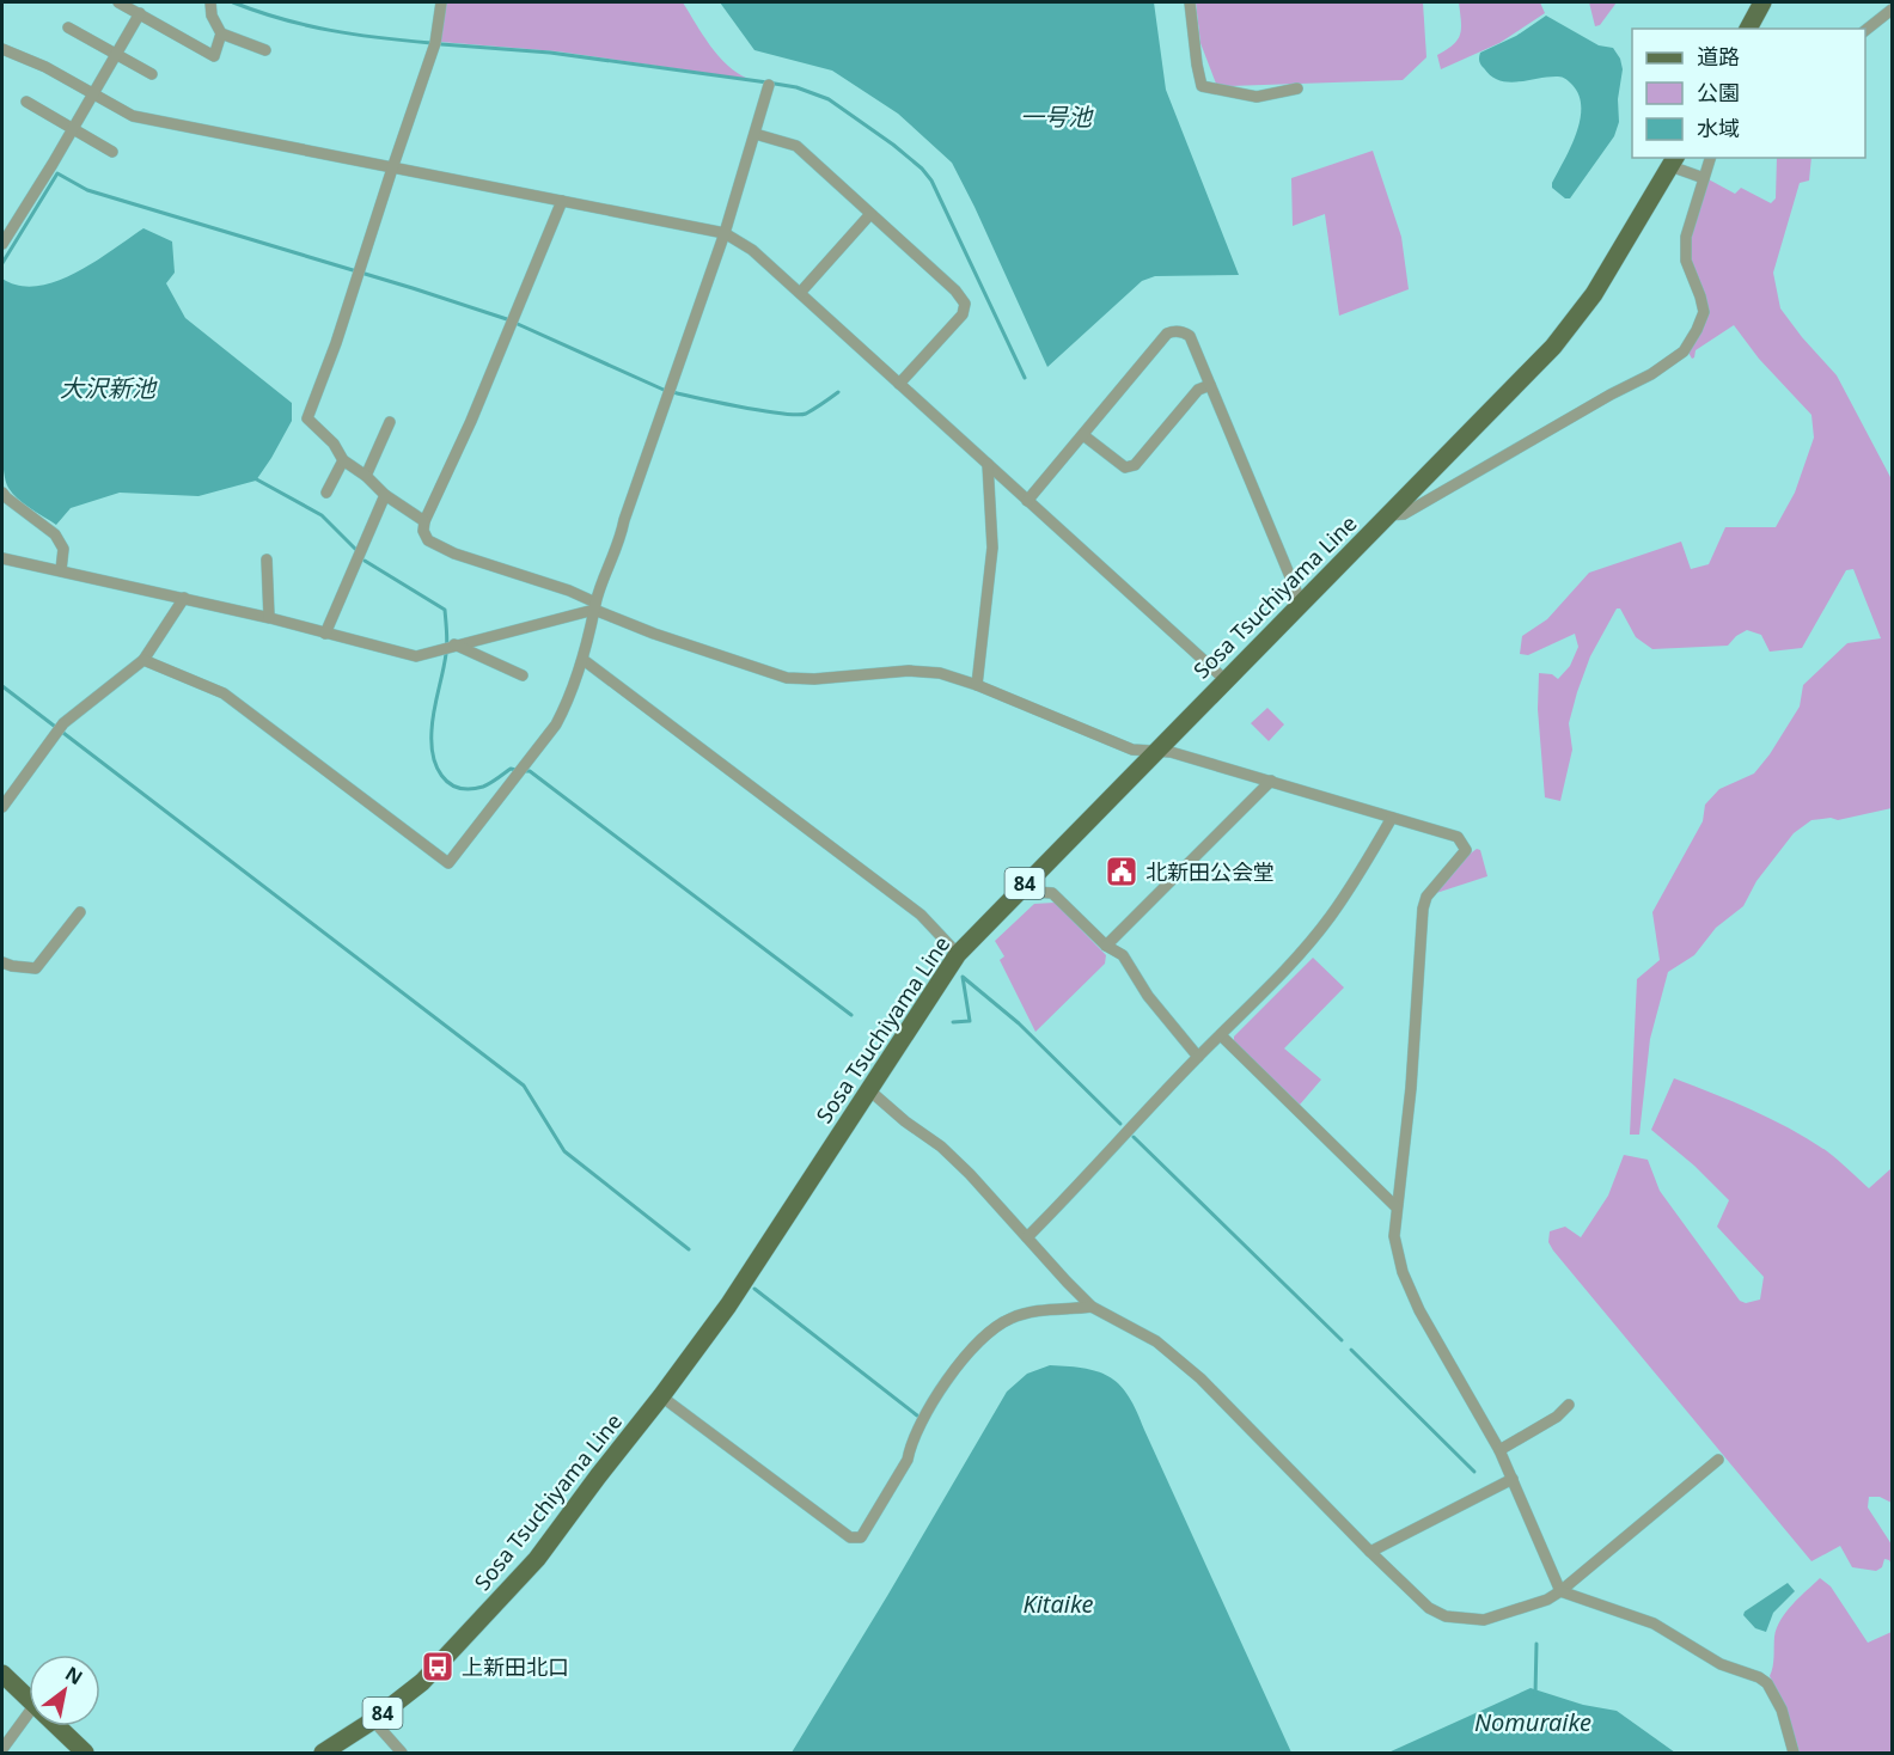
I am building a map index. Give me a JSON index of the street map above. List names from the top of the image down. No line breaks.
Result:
{"streets":{"main road":["Sosa Tsuchiyama Line","84"]},"water":["一号池","大沢新池","Kitaike","Nomuraike"],"places":{"public building":["北新田公会堂"],"bus stop":["上新田北口"]},"legend":["道路","公園","水域"],"north":"top right"}
